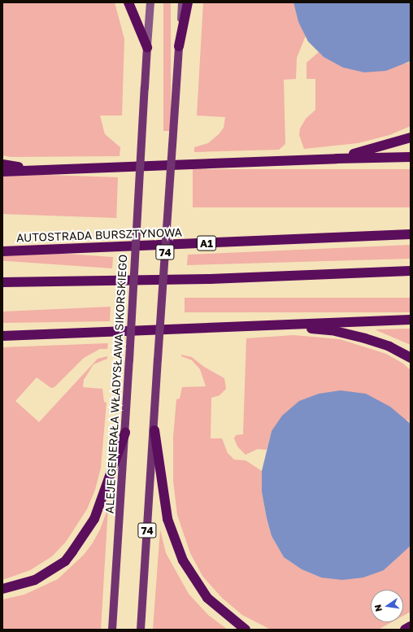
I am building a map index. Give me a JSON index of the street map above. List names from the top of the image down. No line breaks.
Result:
{"streets":{"highway":["AUTOSTRADA BURSZTYNOWA","A1"],"main road":["74","ALEJE GENERAŁA WŁADYSŁAWA SIKORSKIEGO"]},"north":"left"}
